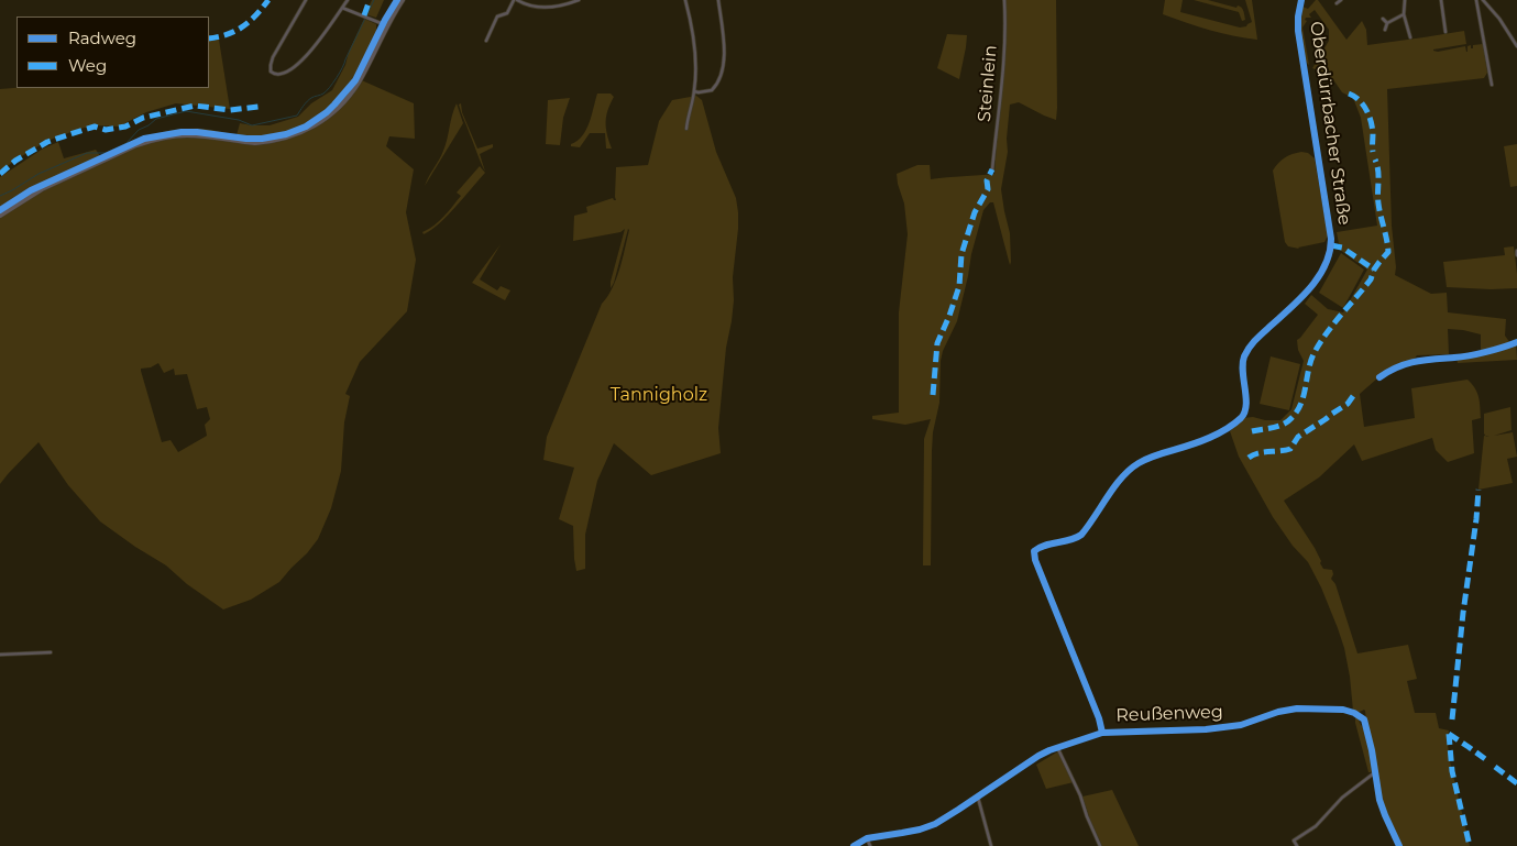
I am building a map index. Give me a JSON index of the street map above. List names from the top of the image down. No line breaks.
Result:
{"streets":{"street":["Steinlein","Oberdürrbacher Straße","Reußenweg"]},"crossings":[["Oberdürrbacher Straße","Reußenweg"]],"parks":["Tannigholz"],"legend":["Radweg","Weg"]}
